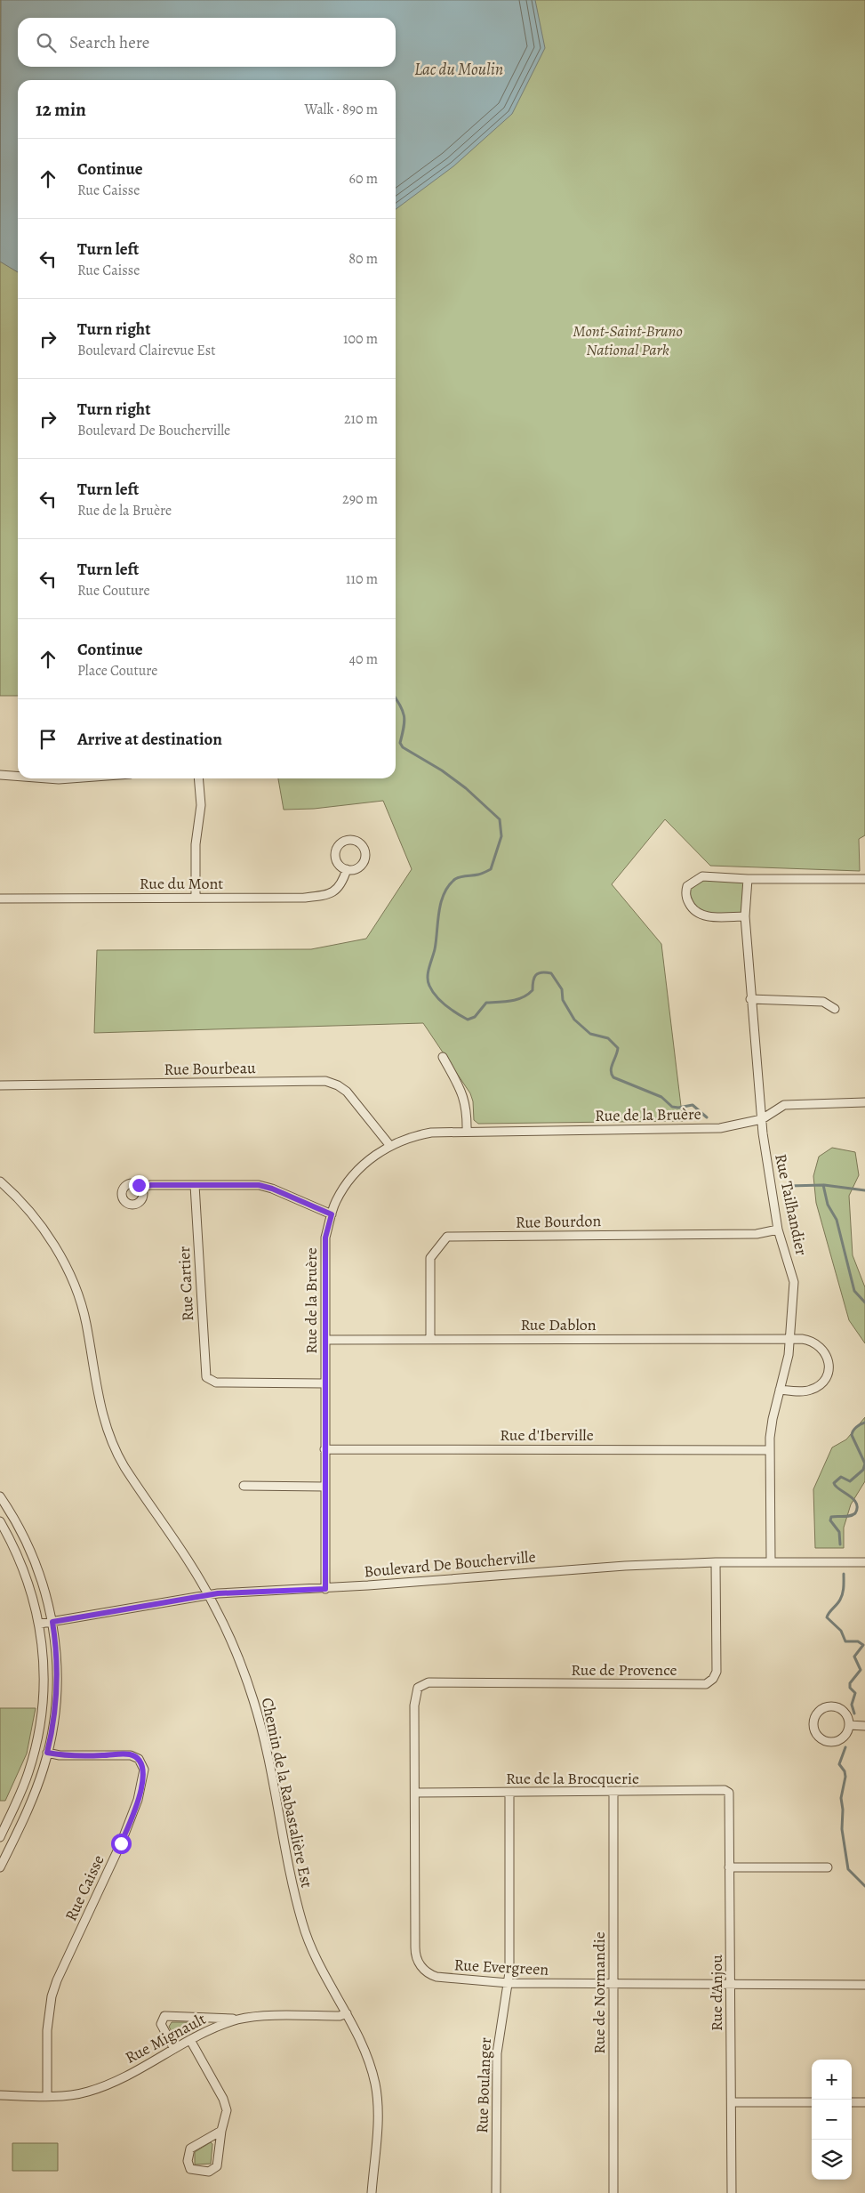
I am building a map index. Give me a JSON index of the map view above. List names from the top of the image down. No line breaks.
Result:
{"streets":{"street":["Rue du Mont","Rue Bourbeau","Rue de la Bruère","Rue Tailhandier","Rue Bourdon","Rue Cartier","Rue Dablon","Rue d'Iberville","Boulevard De Boucherville","Rue de Provence","Rue de la Brocquerie","Chemin de la Rabastalière Est","Rue Caisse","Rue Evergreen","Rue de Normandie","Rue d'Anjou","Rue Mignault","Rue Boulanger"]},"crossings":[["Rue Bourbeau","Rue de la Bruère"],["Rue de la Bruère","Rue Tailhandier"],["Rue de la Bruère","Rue Cartier"],["Rue de la Bruère","Rue Dablon"],["Rue de la Bruère","Rue d'Iberville"],["Rue de la Bruère","Boulevard De Boucherville"],["Rue Tailhandier","Rue Bourdon"],["Rue Tailhandier","Rue Dablon"],["Rue Tailhandier","Rue d'Iberville"],["Rue Tailhandier","Boulevard De Boucherville"],["Rue Bourdon","Rue Dablon"],["Boulevard De Boucherville","Rue de Provence"],["Boulevard De Boucherville","Chemin de la Rabastalière Est"],["Rue de Provence","Rue Evergreen"],["Rue de la Brocquerie","Rue Evergreen"],["Rue de la Brocquerie","Rue de Normandie"],["Rue de la Brocquerie","Rue d'Anjou"],["Rue de la Brocquerie","Rue Boulanger"],["Chemin de la Rabastalière Est","Rue Mignault"],["Rue Caisse","Rue Mignault"],["Rue Evergreen","Rue de Normandie"],["Rue Evergreen","Rue d'Anjou"],["Rue Evergreen","Rue Boulanger"]],"water":["Lac du Moulin"],"parks":["Mont-Saint-Bruno National Park"],"page":{"search":"Search here","heading":["12 min","Walk · 890 m"],"list":[["Continue","Rue Caisse","60 m"],["Turn left","Rue Caisse","80 m"],["Turn right","Boulevard Clairevue Est","100 m"],["Turn right","Boulevard De Boucherville","210 m"],["Turn left","Rue de la Bruère","290 m"],["Turn left","Rue Couture","110 m"],["Continue","Place Couture","40 m"],"Arrive at destination"],"map_buttons":["+","−"]}}
